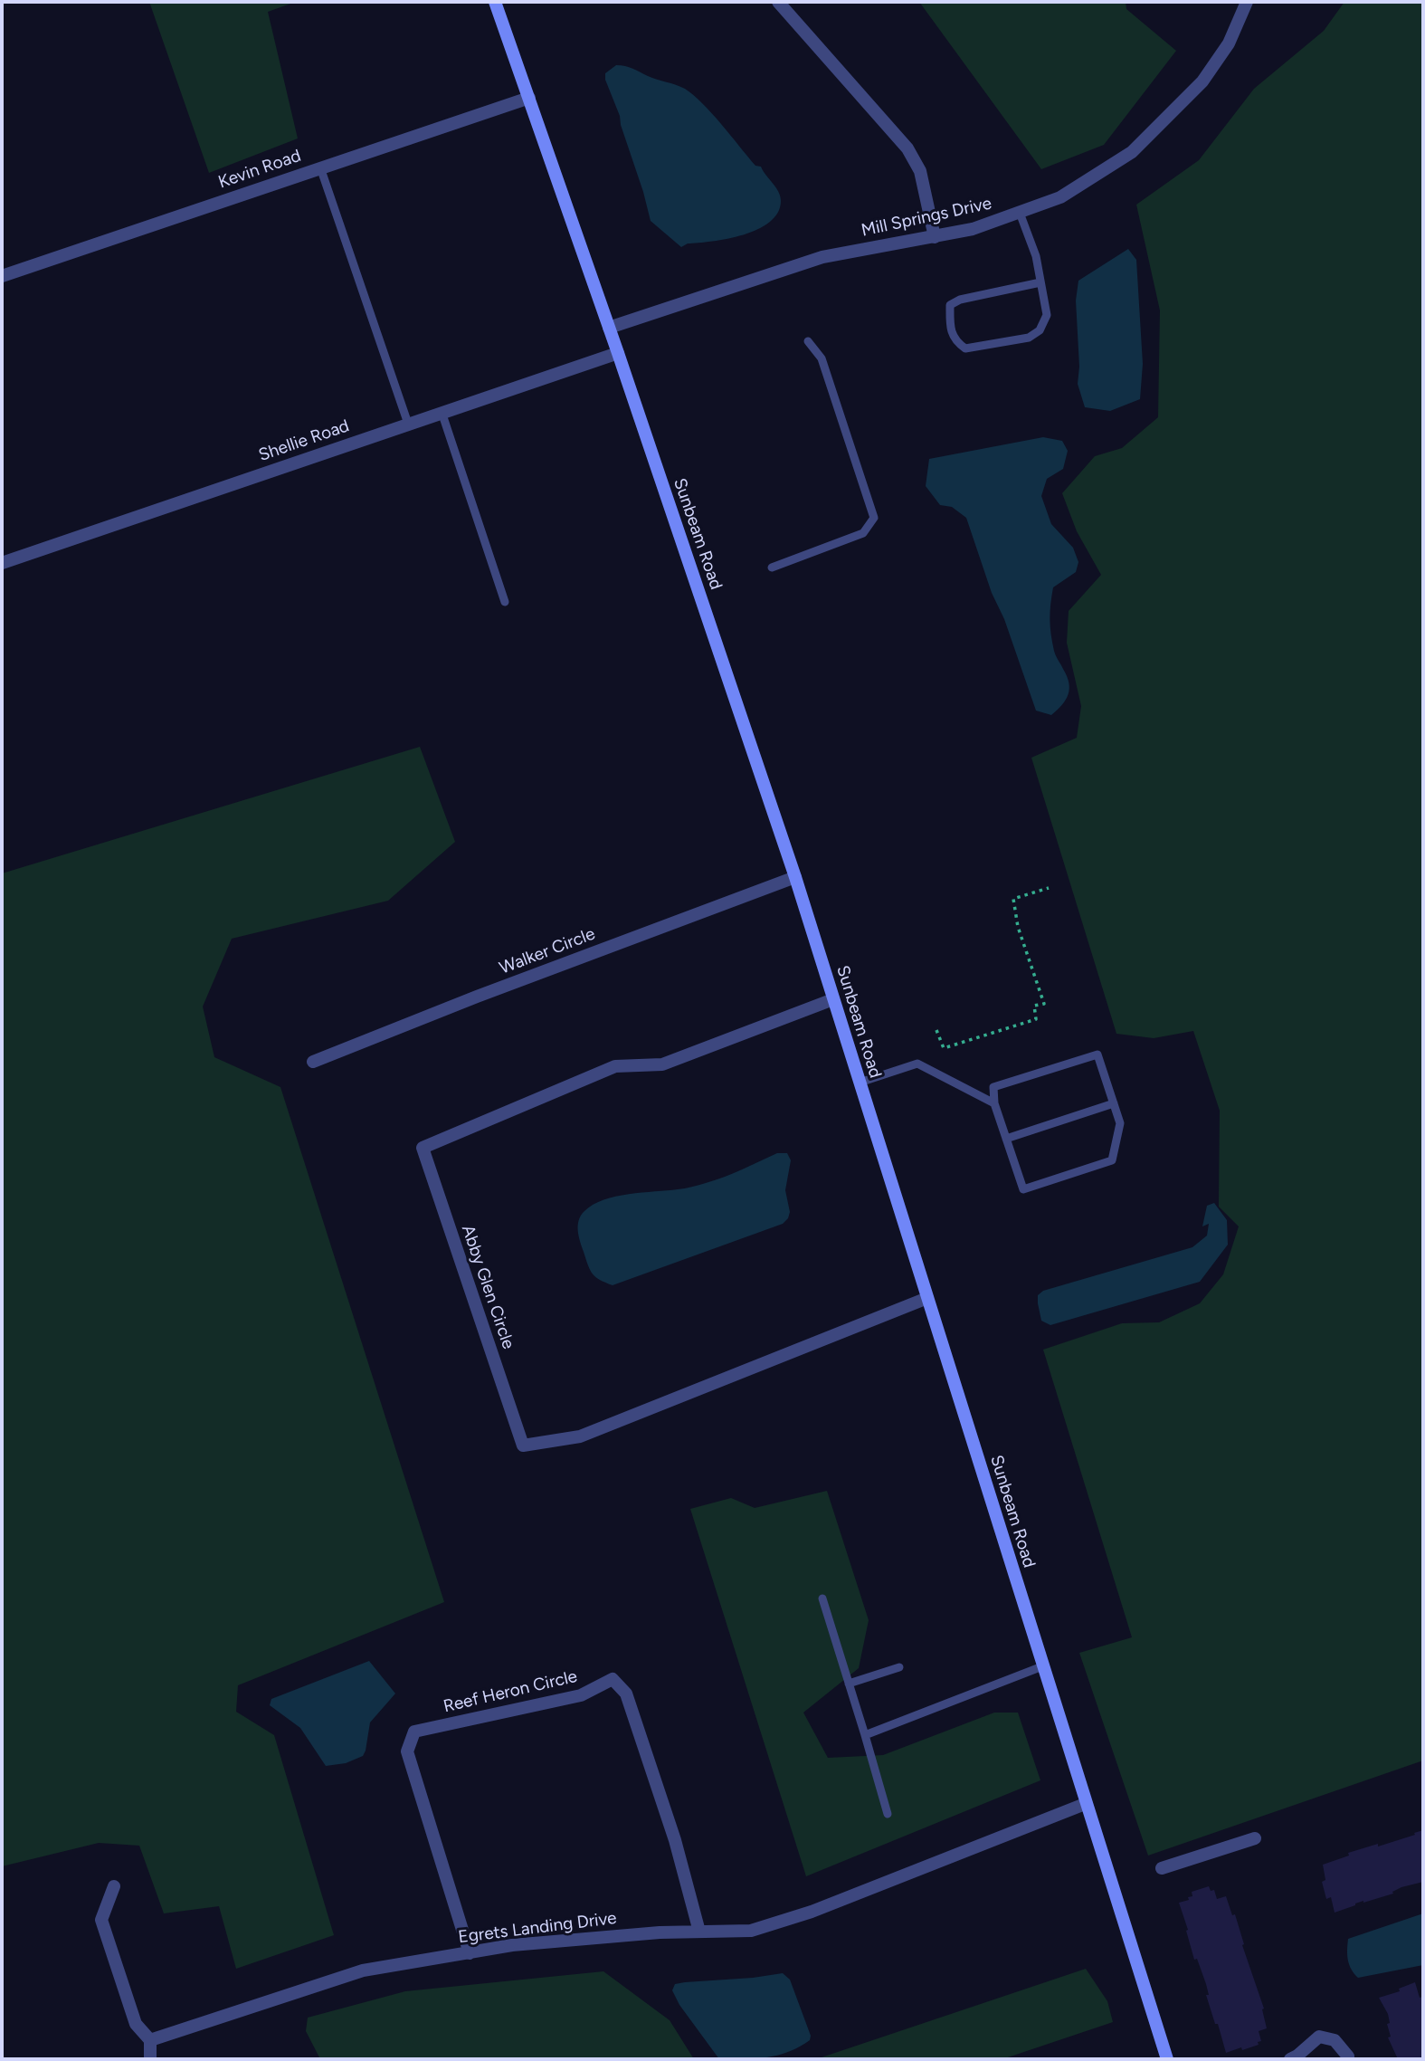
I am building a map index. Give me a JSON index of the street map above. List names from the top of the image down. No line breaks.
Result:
{"streets":{"street":["Kevin Road","Mill Springs Drive","Shellie Road","Sunbeam Road","Walker Circle","Abby Glen Circle","Reef Heron Circle","Egrets Landing Drive"]},"crossings":[["Kevin Road","Sunbeam Road"],["Mill Springs Drive","Sunbeam Road"],["Shellie Road","Sunbeam Road"],["Sunbeam Road","Walker Circle"],["Sunbeam Road","Abby Glen Circle"],["Sunbeam Road","Egrets Landing Drive"],["Reef Heron Circle","Egrets Landing Drive"]]}
